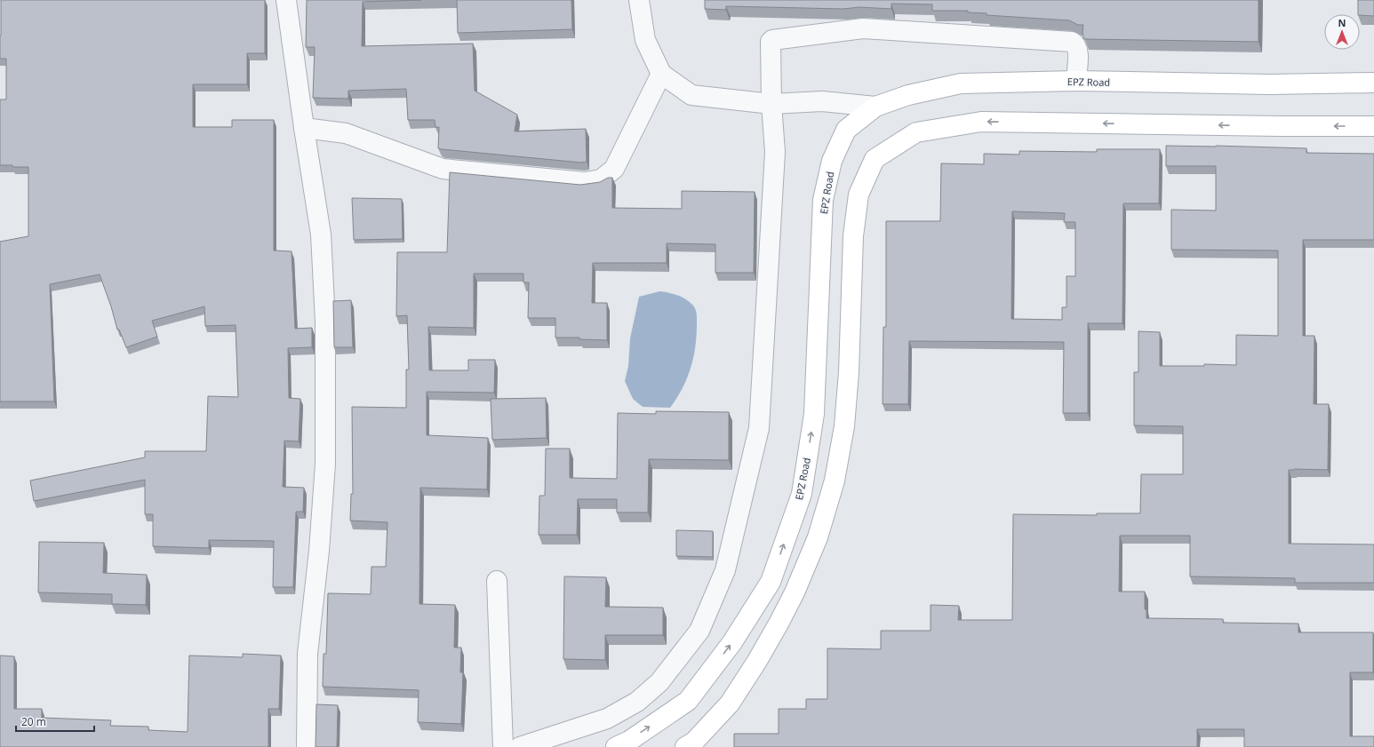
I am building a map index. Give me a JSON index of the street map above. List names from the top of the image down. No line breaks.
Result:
{"streets":{"main road":["EPZ Road"]},"one_way":["EPZ Road"],"scale_bar":"20 m","north":"top"}
